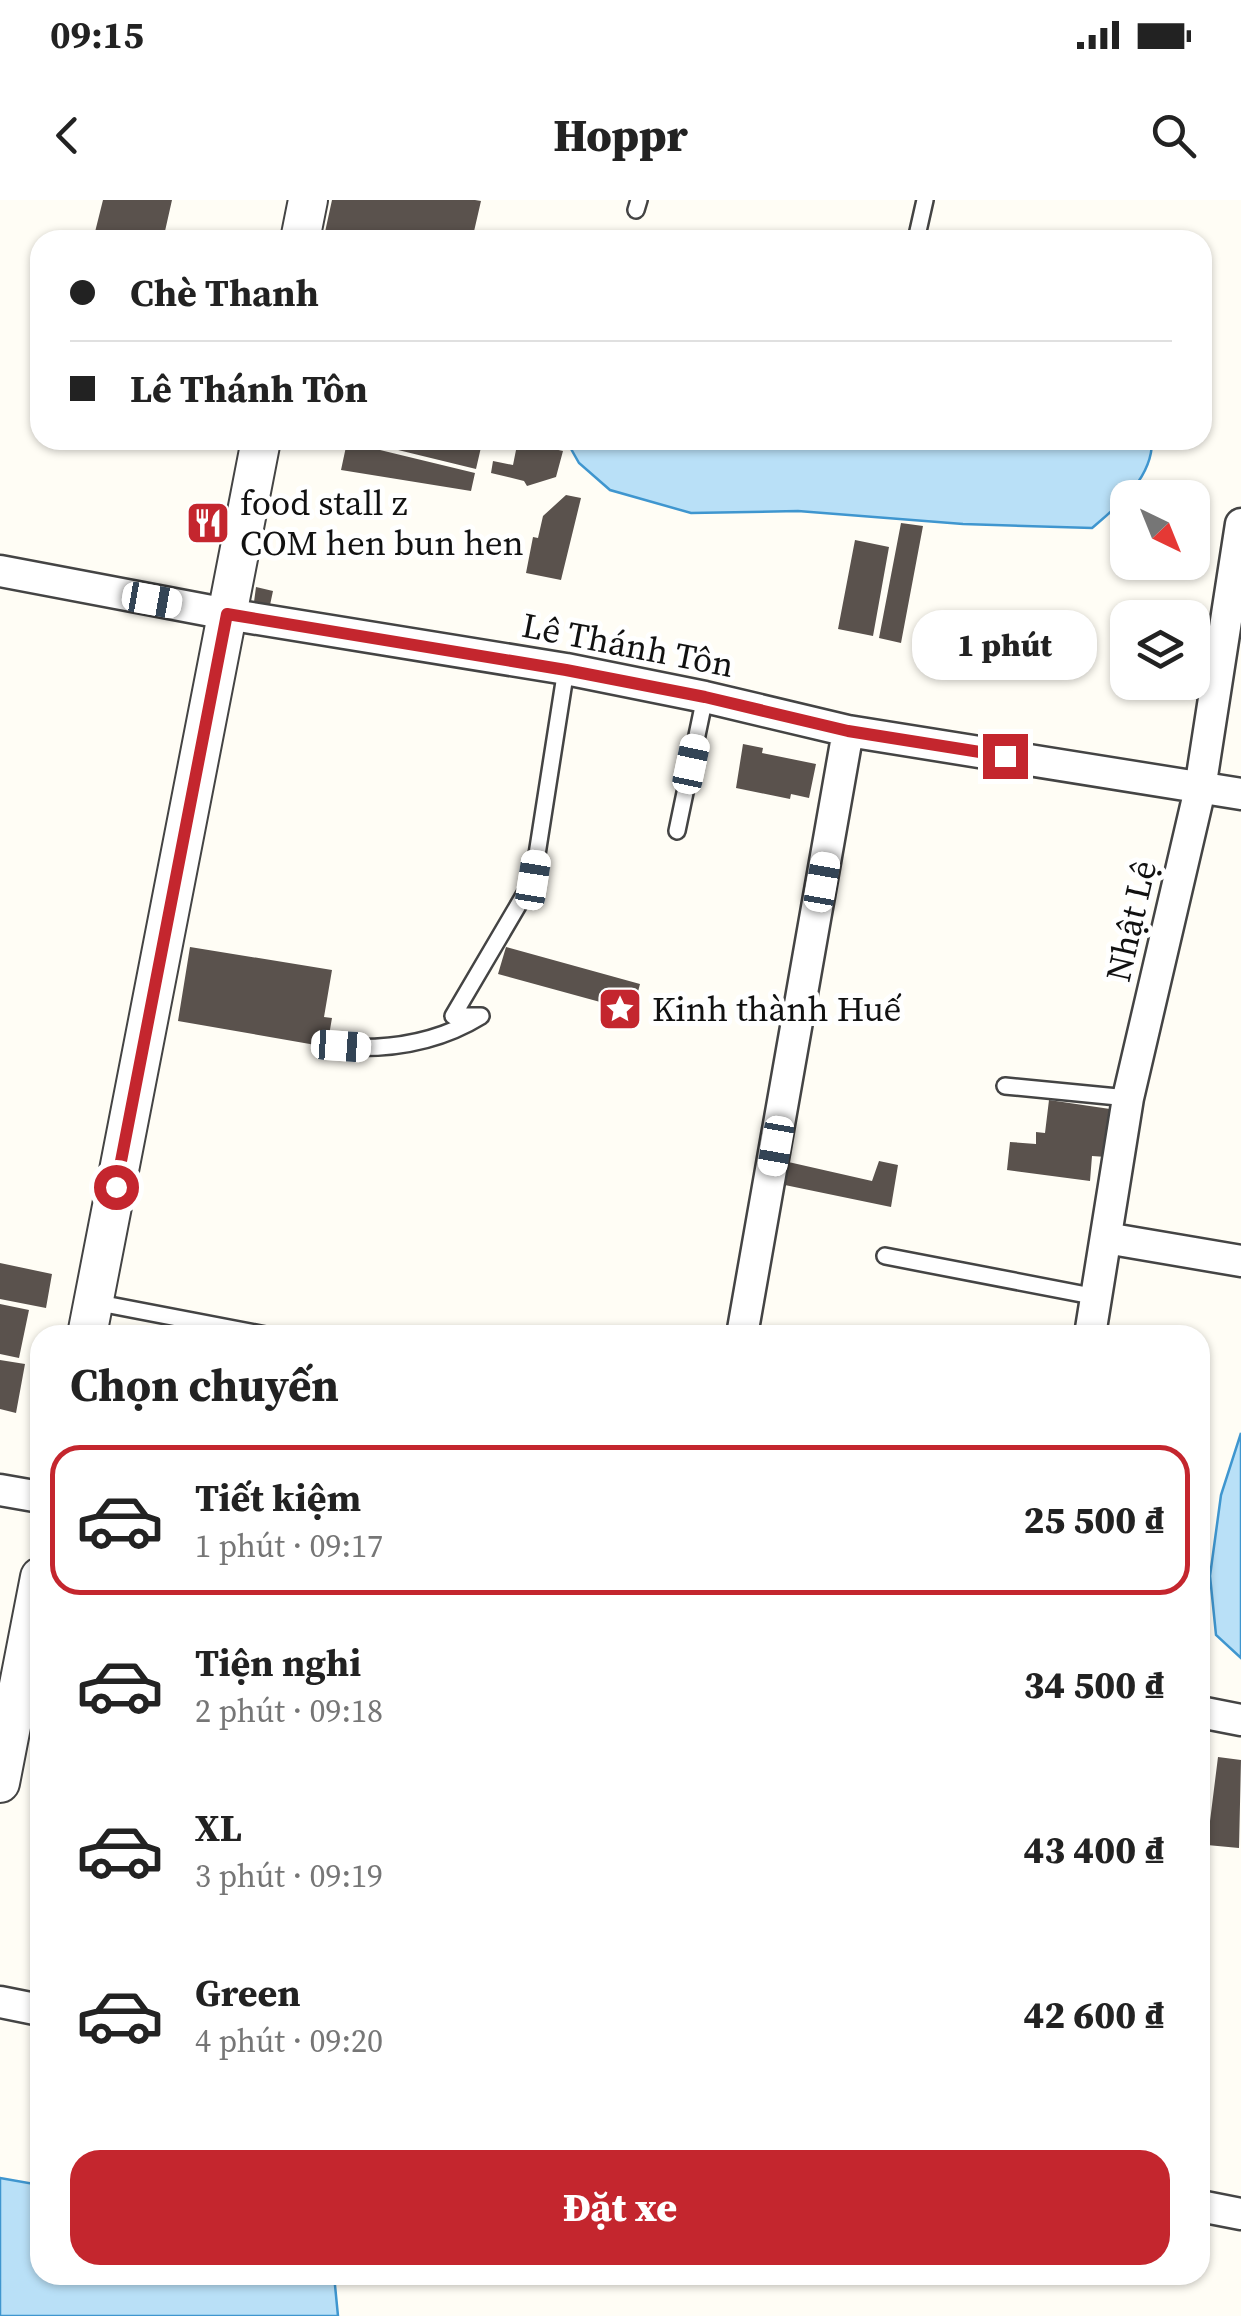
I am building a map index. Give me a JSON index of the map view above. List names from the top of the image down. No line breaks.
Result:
{"streets":{"street":["Lê Thánh Tôn","Nhật Lệ"]},"crossings":[["Lê Thánh Tôn","Nhật Lệ"]],"places":{"restaurant":["food stall z COM hen bun hen"],"place":["Kinh thành Huế"]},"north":"bottom right","page":{"status":"09:15","header":"Hoppr","banner":["Chè Thanh","Lê Thánh Tôn"],"bubble":"1 phút","heading":"Chọn chuyến","list":[{"name":"Tiết kiệm","note":"1 phút · 09:17","value":"25 500 ₫"},{"name":"Tiện nghi","note":"2 phút · 09:18","value":"34 500 ₫"},{"name":"XL","note":"3 phút · 09:19","value":"43 400 ₫"},{"name":"Green","note":"4 phút · 09:20","value":"42 600 ₫"}],"buttons":"Đặt xe"}}
